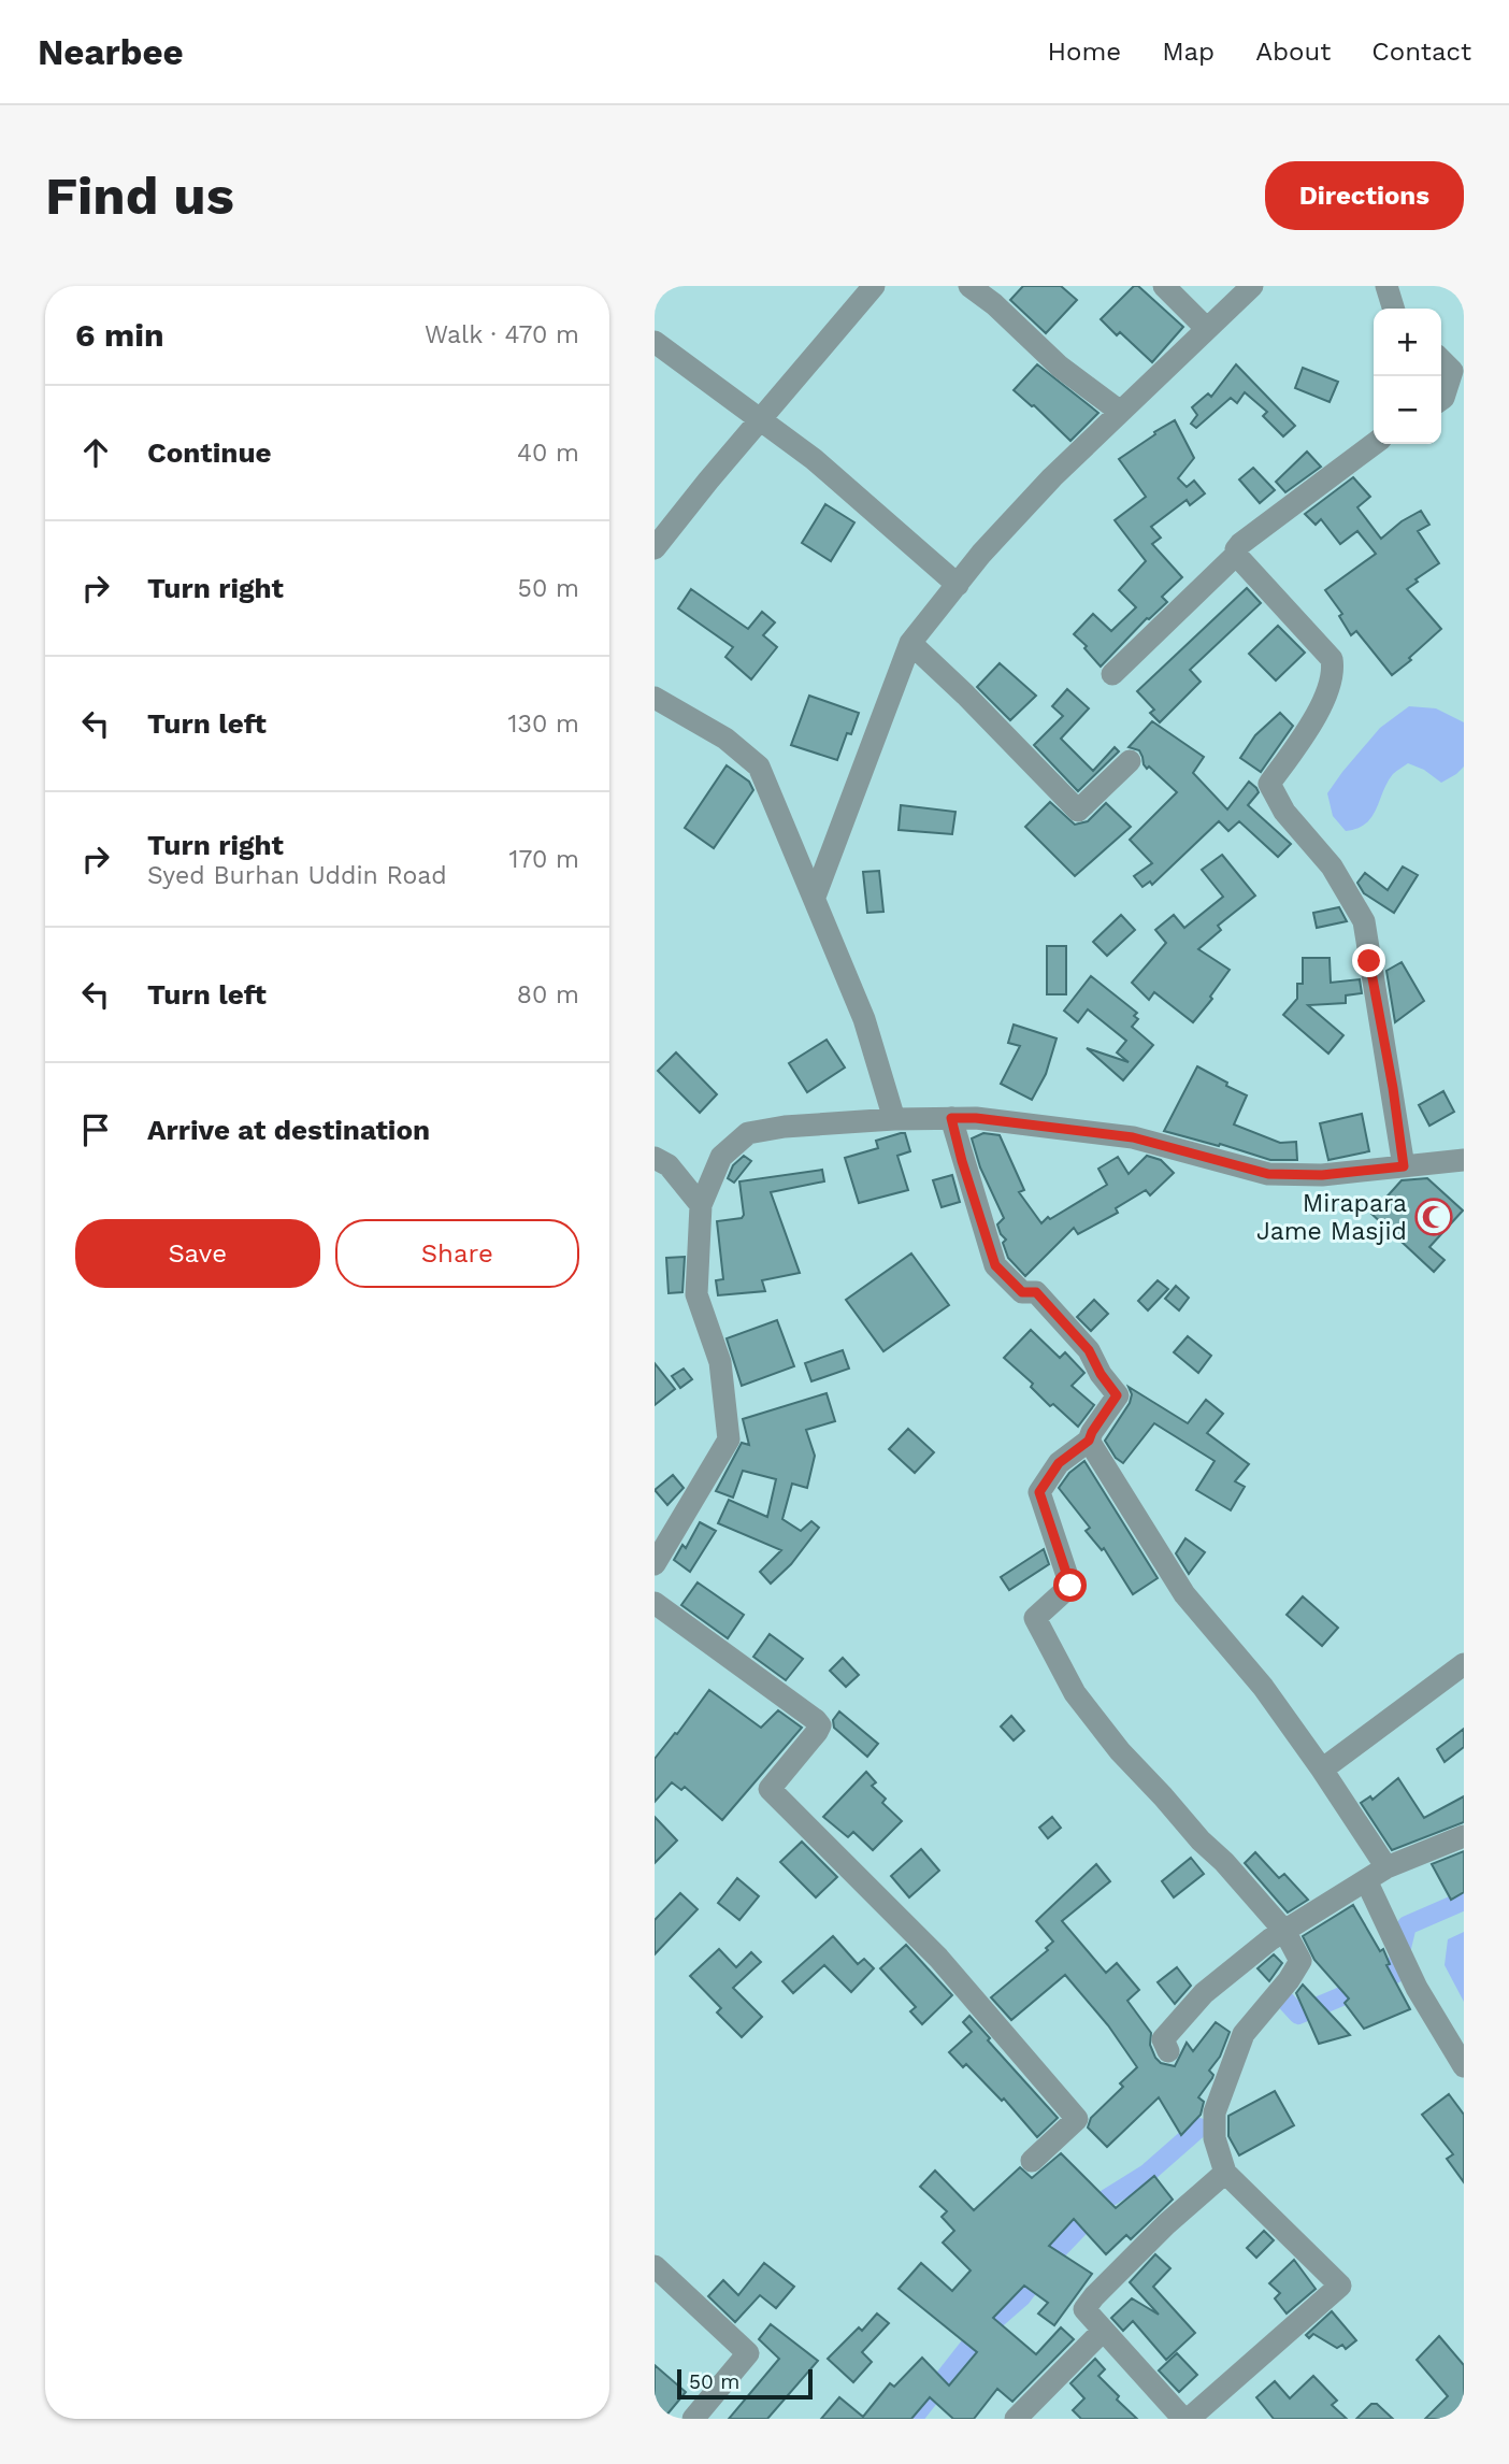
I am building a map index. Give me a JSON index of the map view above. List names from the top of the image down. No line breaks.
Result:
{"places":{"mosque":["Mirapara Jame Masjid"]},"scale_bar":"50 m","page":{"header":"Nearbee","nav":["Home","Map","About","Contact"],"buttons":["Directions",["Save","Share"]],"title":"Find us","heading":["6 min","Walk · 470 m"],"map_buttons":["+","−"],"list":[["Continue","40 m"],["Turn right","50 m"],["Turn left","130 m"],["Turn right","Syed Burhan Uddin Road","170 m"],["Turn left","80 m"],"Arrive at destination"],"scale":"50 m"}}
